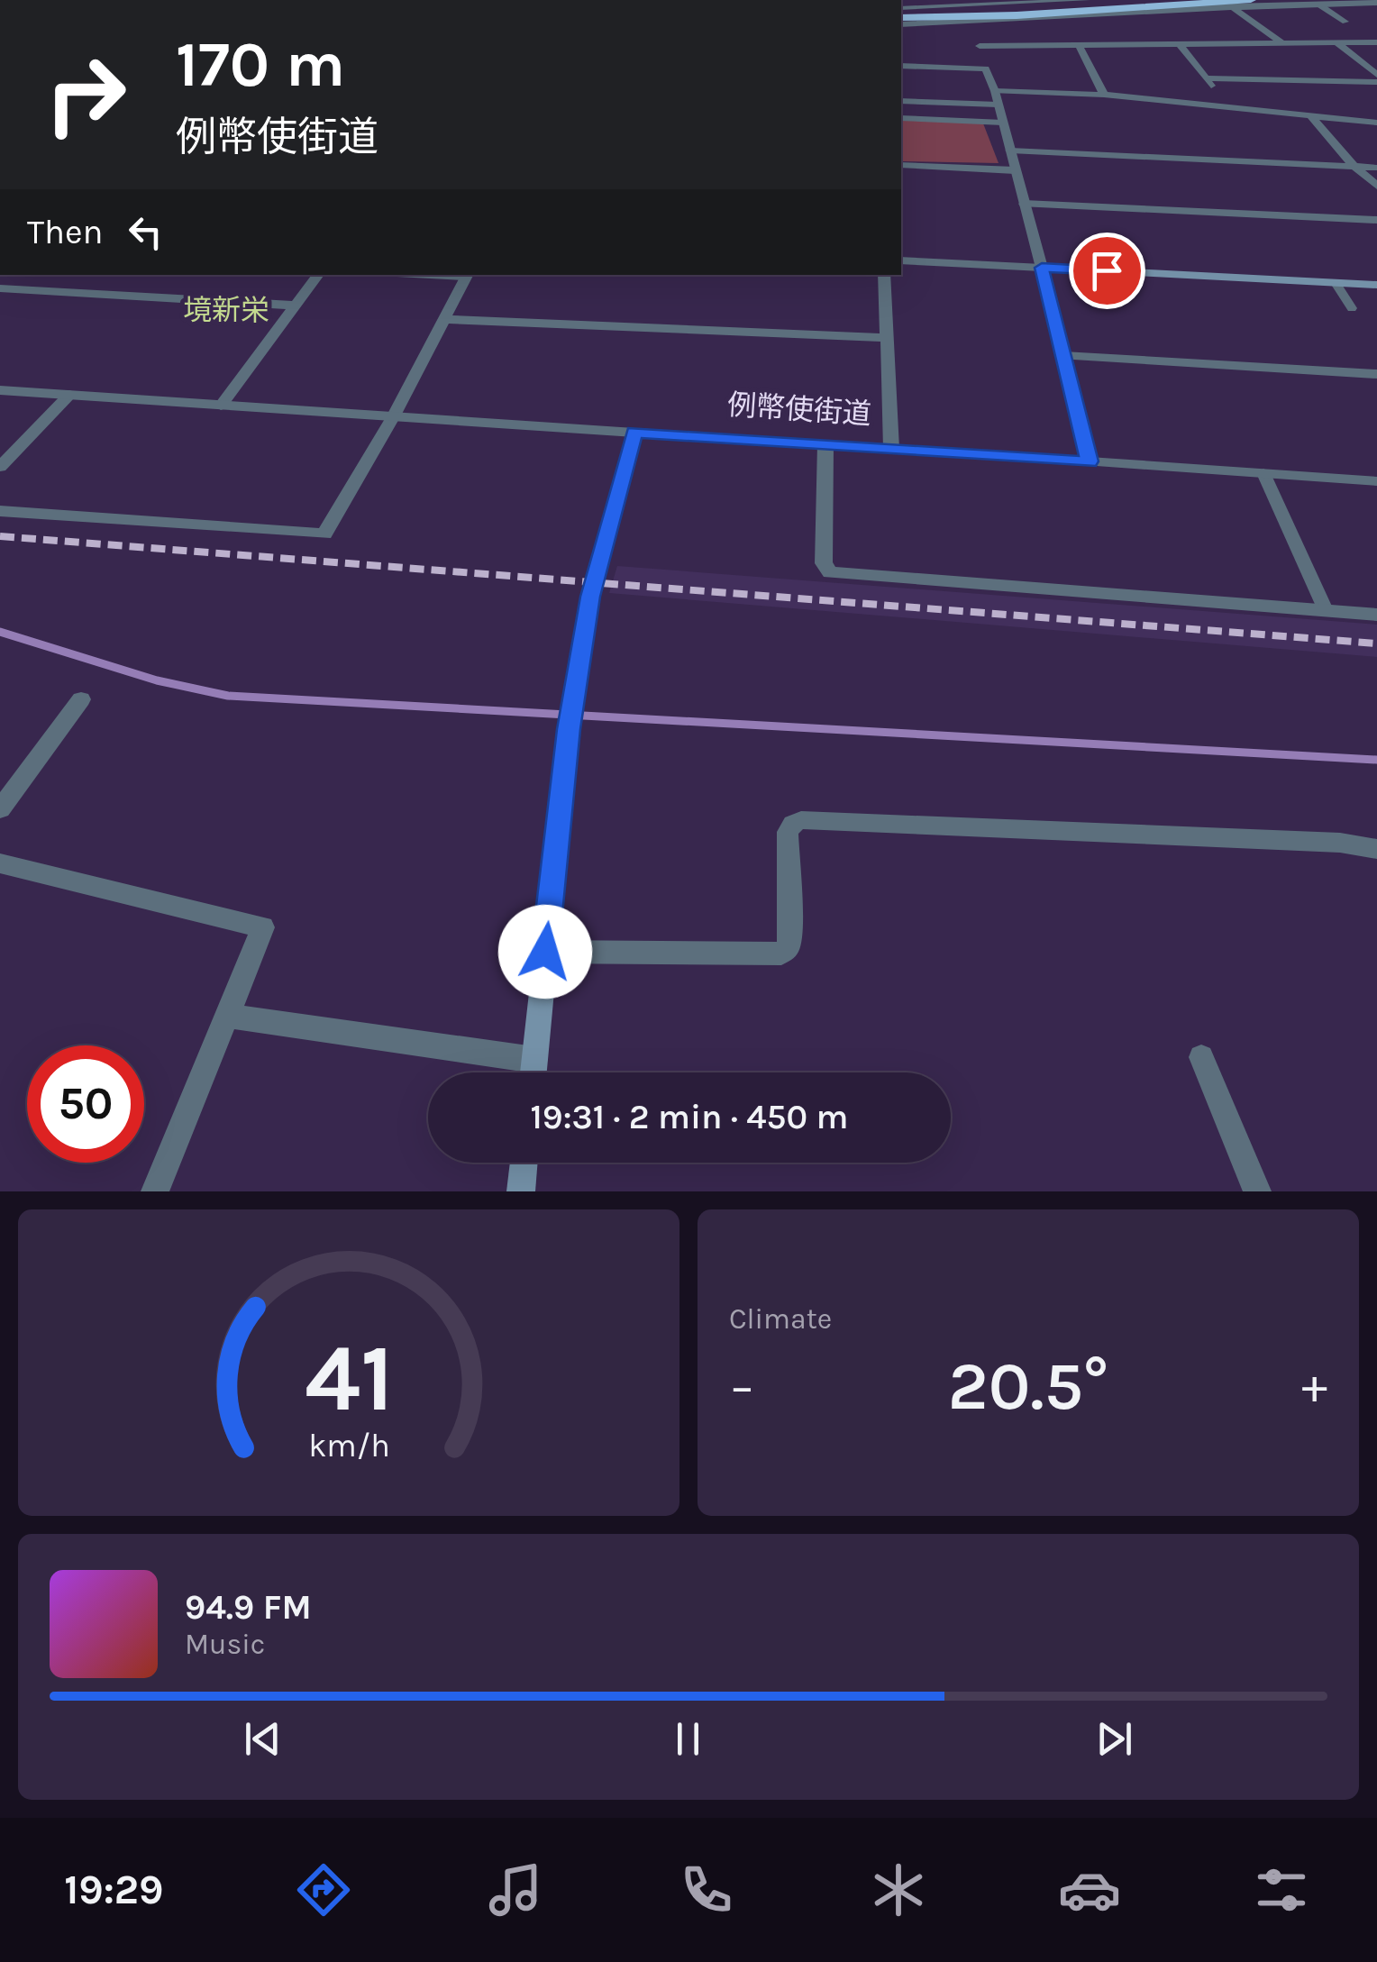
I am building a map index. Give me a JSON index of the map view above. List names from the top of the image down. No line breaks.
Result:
{"streets":{"main road":["例幣使街道"]},"districts":["境新栄"],"page":{"turn":["170 m","例幣使街道"],"then":"Then","limit":"50","trip":"19:31 · 2 min · 450 m","tile":"Climate","heat":["−","20.5°","+"],"song":["94.9 FM","Music"],"tabs":"19:29","gauge":["41","km/h"]}}
